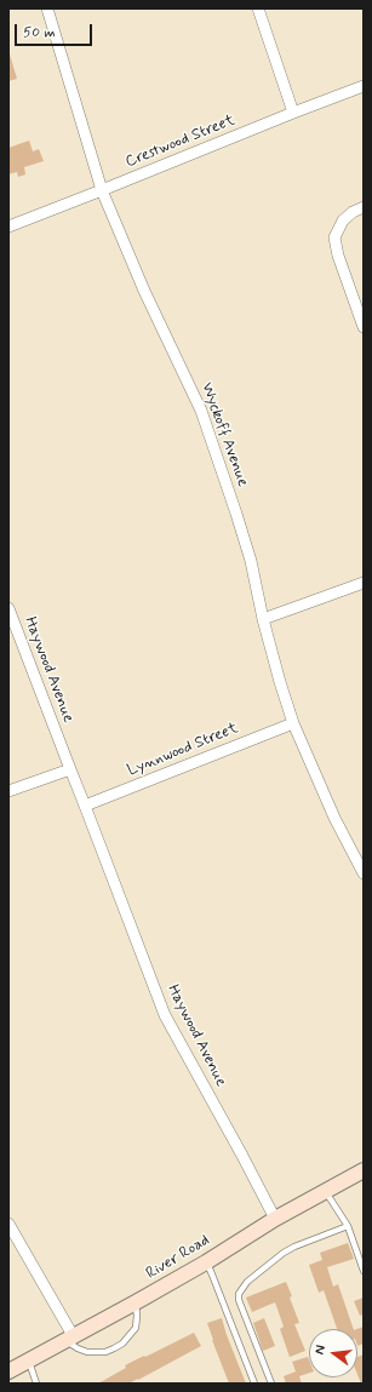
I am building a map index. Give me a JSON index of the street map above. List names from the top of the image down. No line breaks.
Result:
{"streets":{"street":["Crestwood Street","Wyckoff Avenue","Haywood Avenue","Lynnwood Street","River Road"]},"crossings":[["Crestwood Street","Wyckoff Avenue"],["Wyckoff Avenue","Lynnwood Street"],["Haywood Avenue","Lynnwood Street"],["Haywood Avenue","River Road"]],"scale_bar":"50 m","north":"left"}
